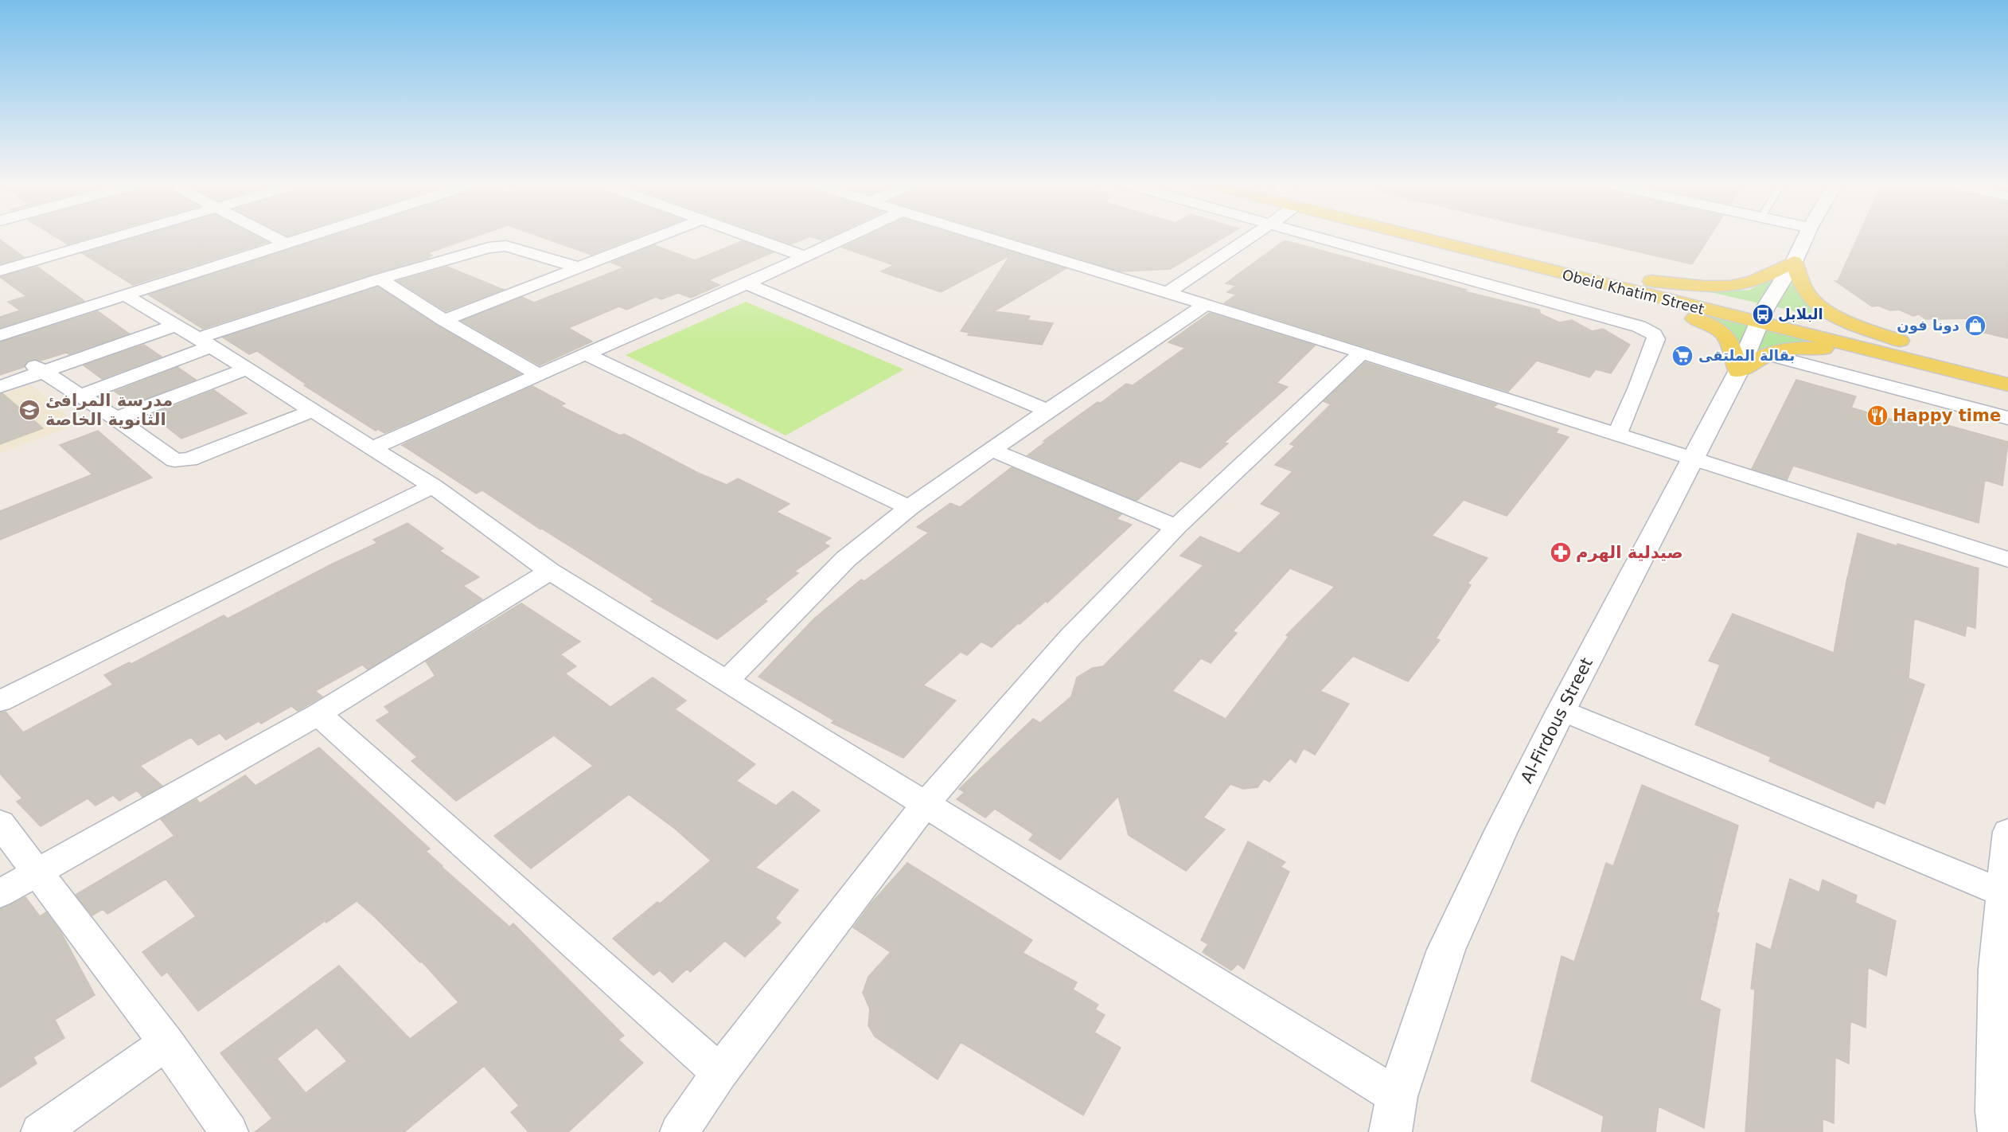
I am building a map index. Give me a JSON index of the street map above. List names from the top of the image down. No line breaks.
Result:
{"streets":{"main road":["Obeid Khatim Street"],"street":["Al-Firdous Street"]},"crossings":[["Obeid Khatim Street","Al-Firdous Street"]],"places":{"bus stop":["البلابل"],"shop":["دونا فون"],"supermarket":["بقالة الملتقى"],"school or university":["مدرسة المرافئ الثانوية الخاصة"],"restaurant":["Happy time"],"pharmacy":["صيدلية الهرم"]}}
